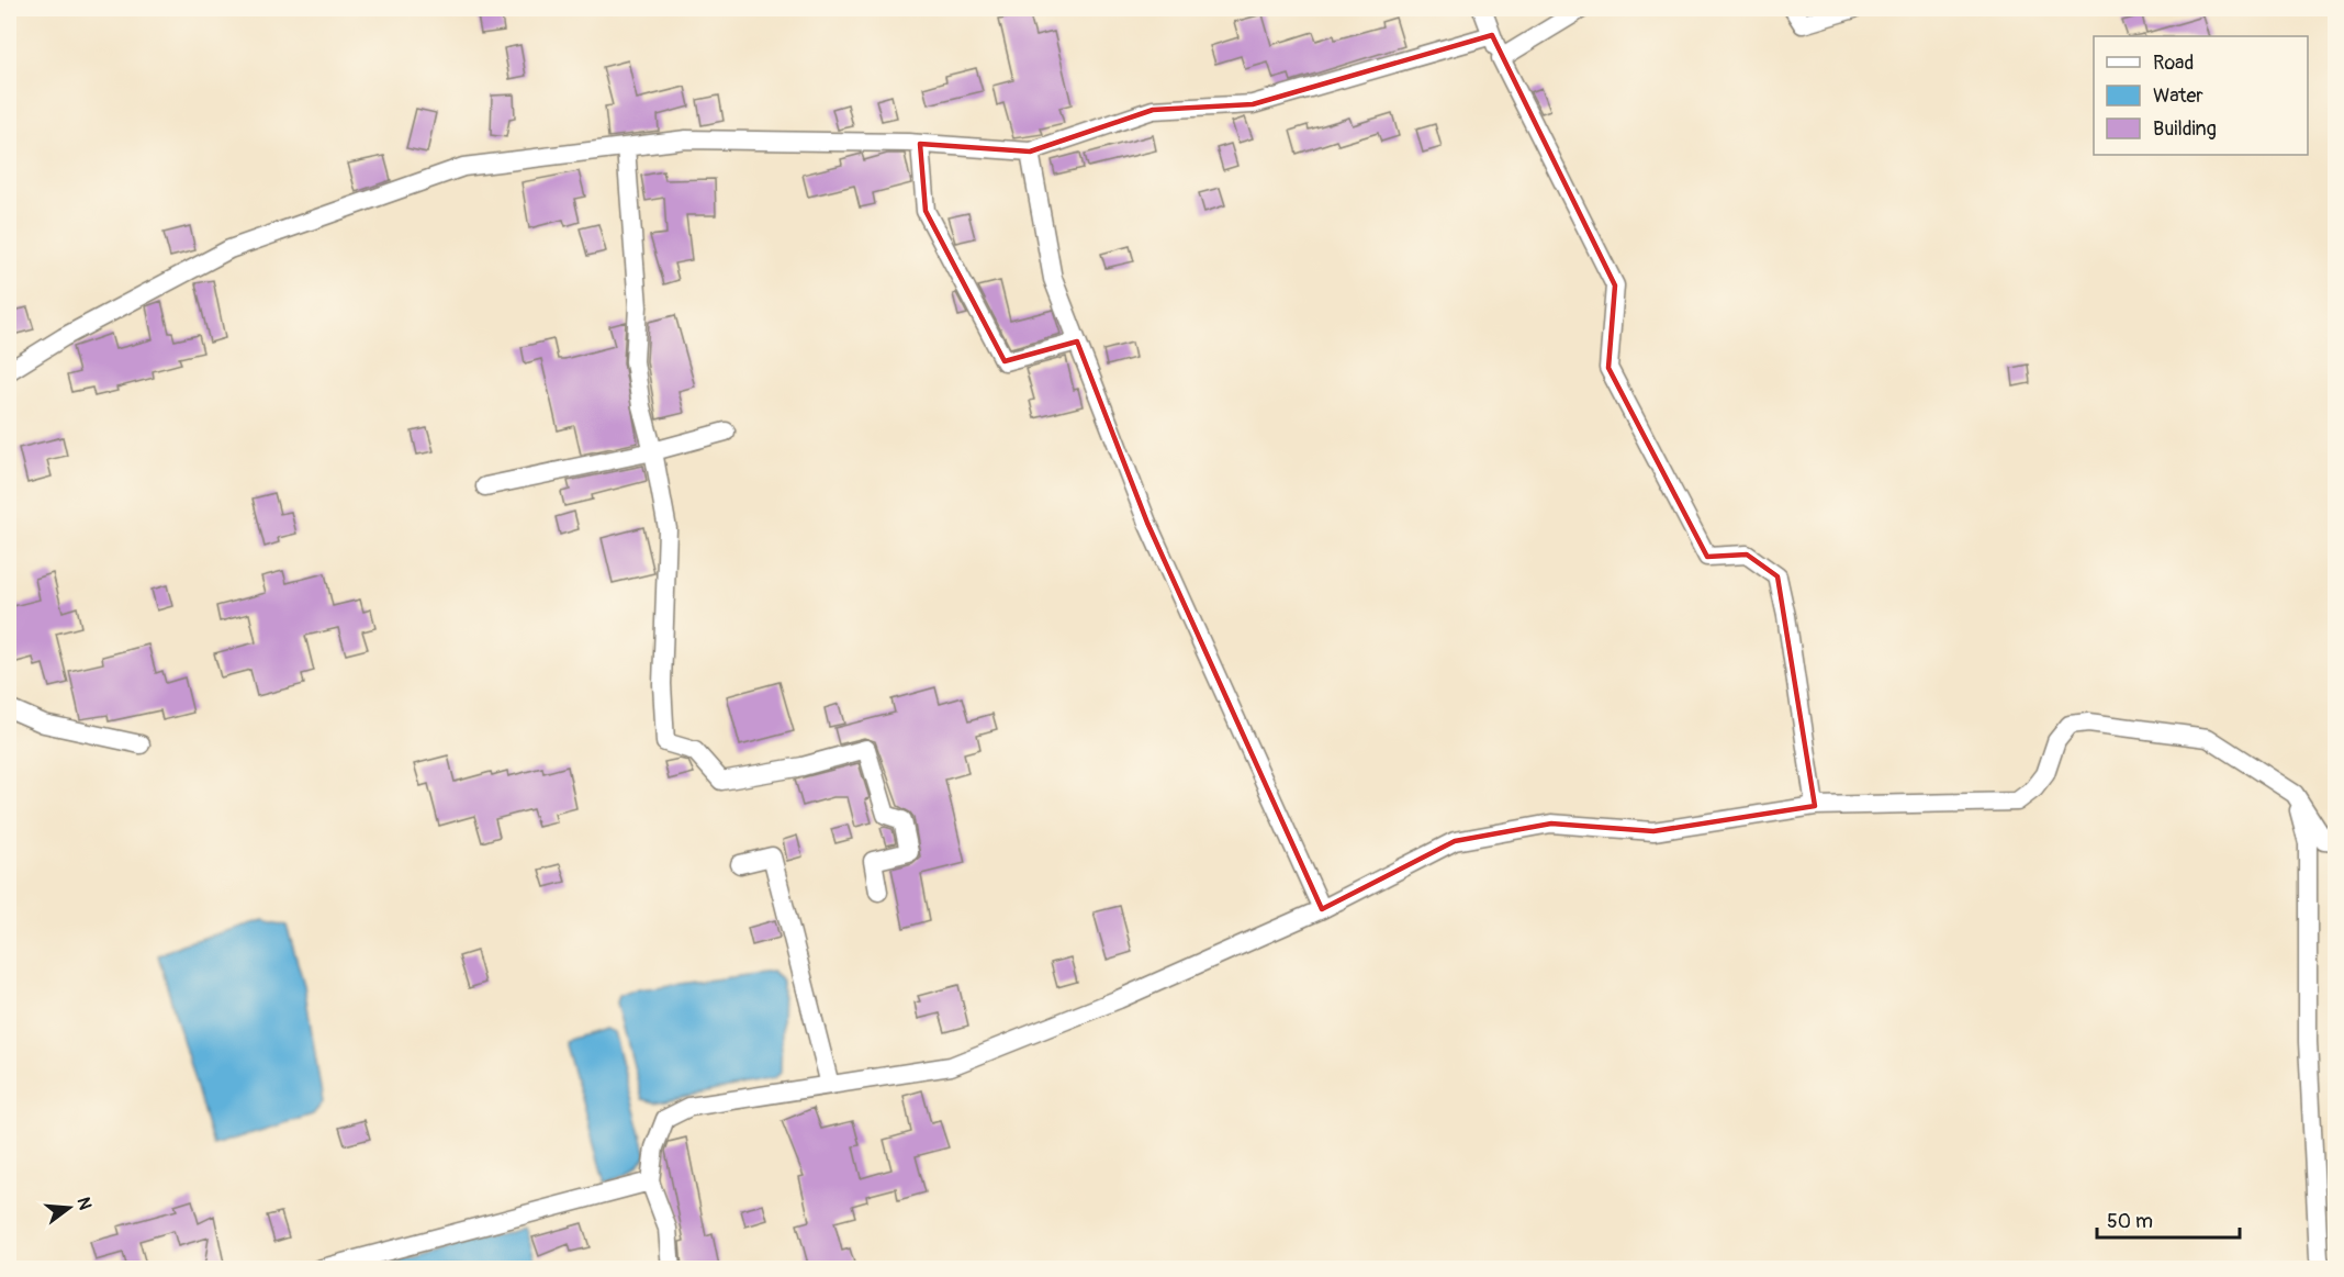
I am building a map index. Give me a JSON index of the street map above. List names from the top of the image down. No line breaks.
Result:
{"legend":["Road","Water","Building"],"scale_bar":"50 m","north":"right"}
